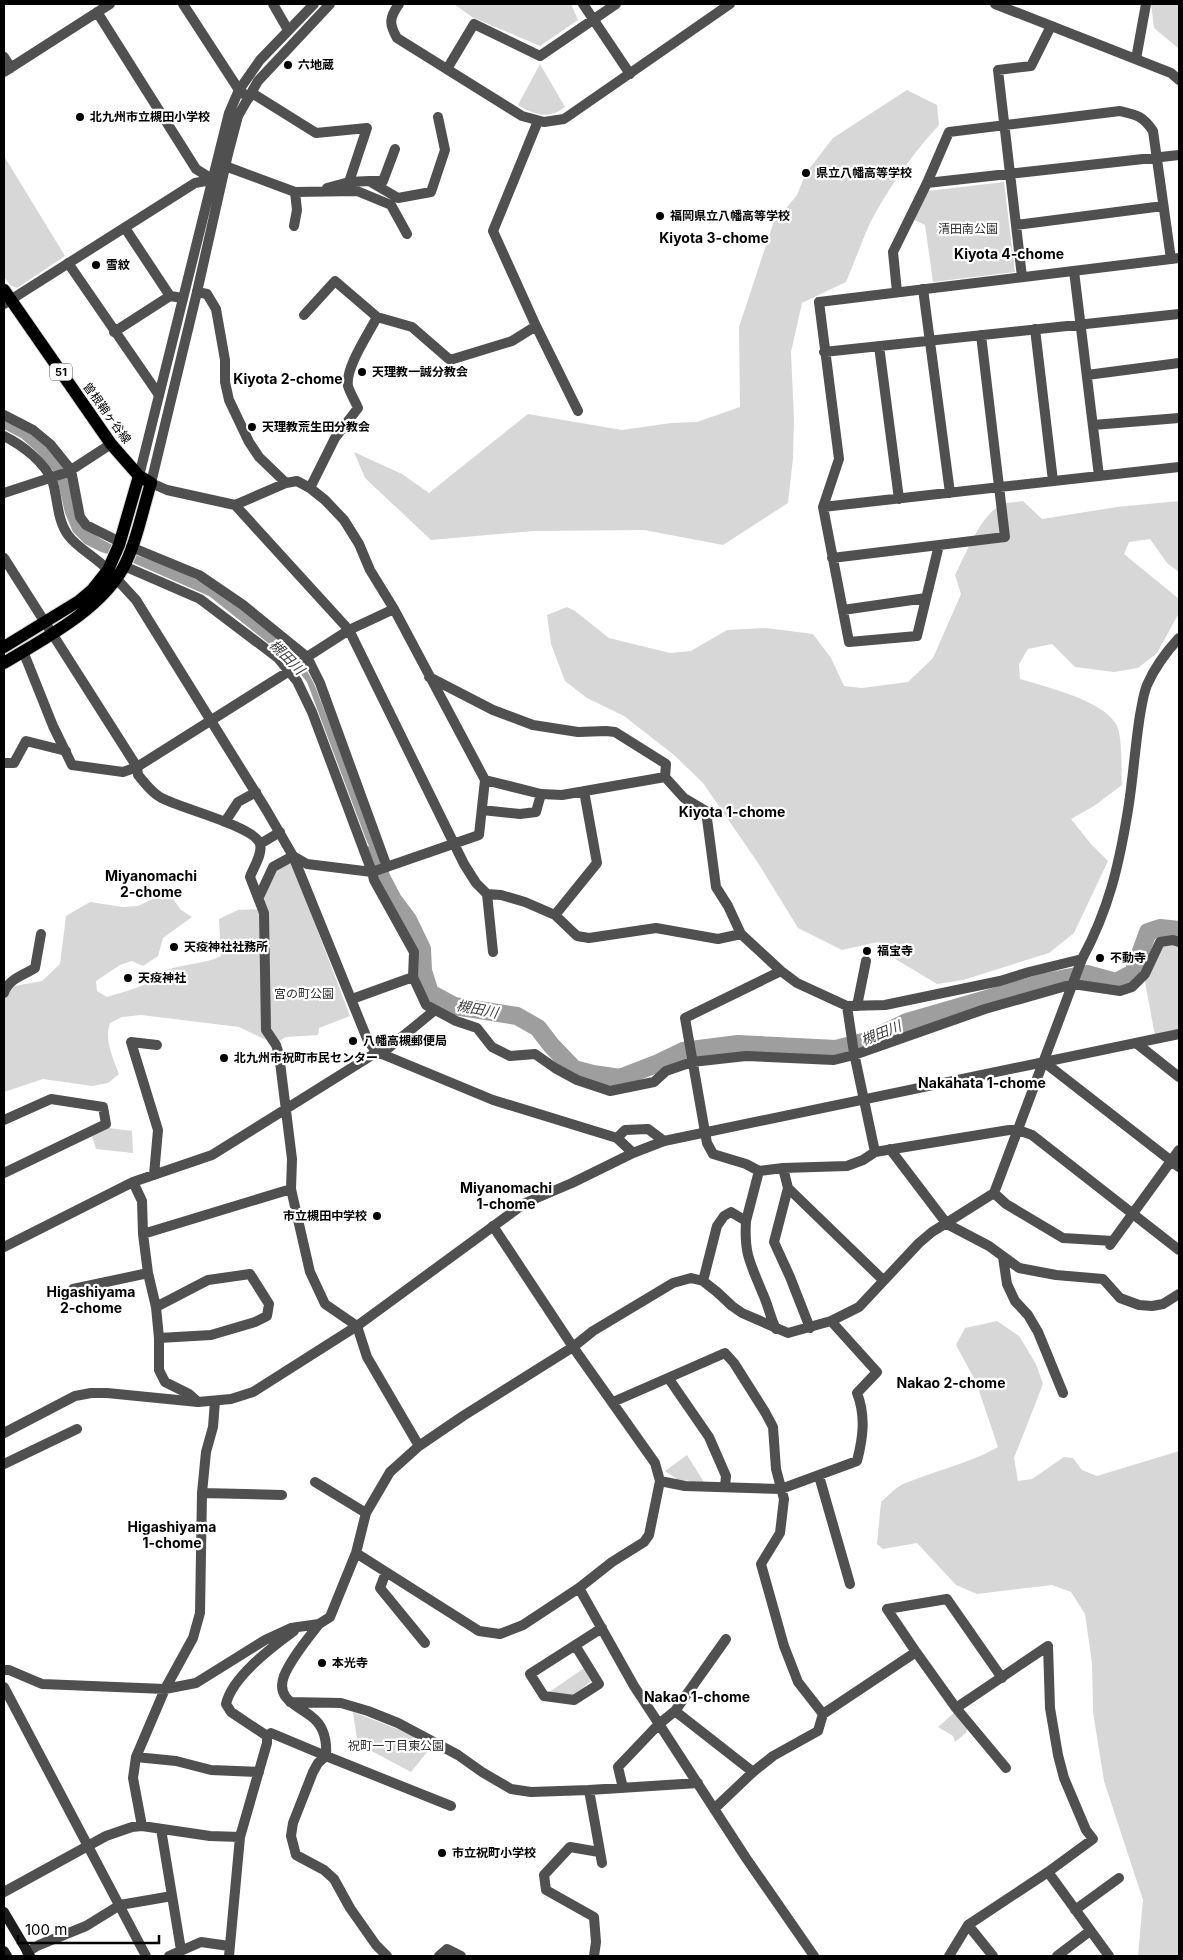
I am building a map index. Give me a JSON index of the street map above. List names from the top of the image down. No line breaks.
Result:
{"streets":{"main road":["51","曽根鞘ヶ谷線"]},"districts":["Kiyota 3-chome","Kiyota 4-chome","Kiyota 2-chome","Kiyota 1-chome","Miyanomachi 2-chome","Nakahata 1-chome","Miyanomachi 1-chome","Higashiyama 2-chome","Nakao 2-chome","Higashiyama 1-chome","Nakao 1-chome"],"water":["槻田川"],"parks":["清田南公園","宮の町公園","祝町一丁目東公園"],"places":["六地蔵","北九州市立槻田小学校","県立八幡高等学校","福岡県立八幡高等学校","雪紋","天理教一誠分教会","天理教荒生田分教会","天疫神社社務所","福宝寺","不動寺","天疫神社","八幡高槻郵便局","北九州市祝町市民センター","市立槻田中学校","本光寺","市立祝町小学校"],"scale_bar":"100 m"}
